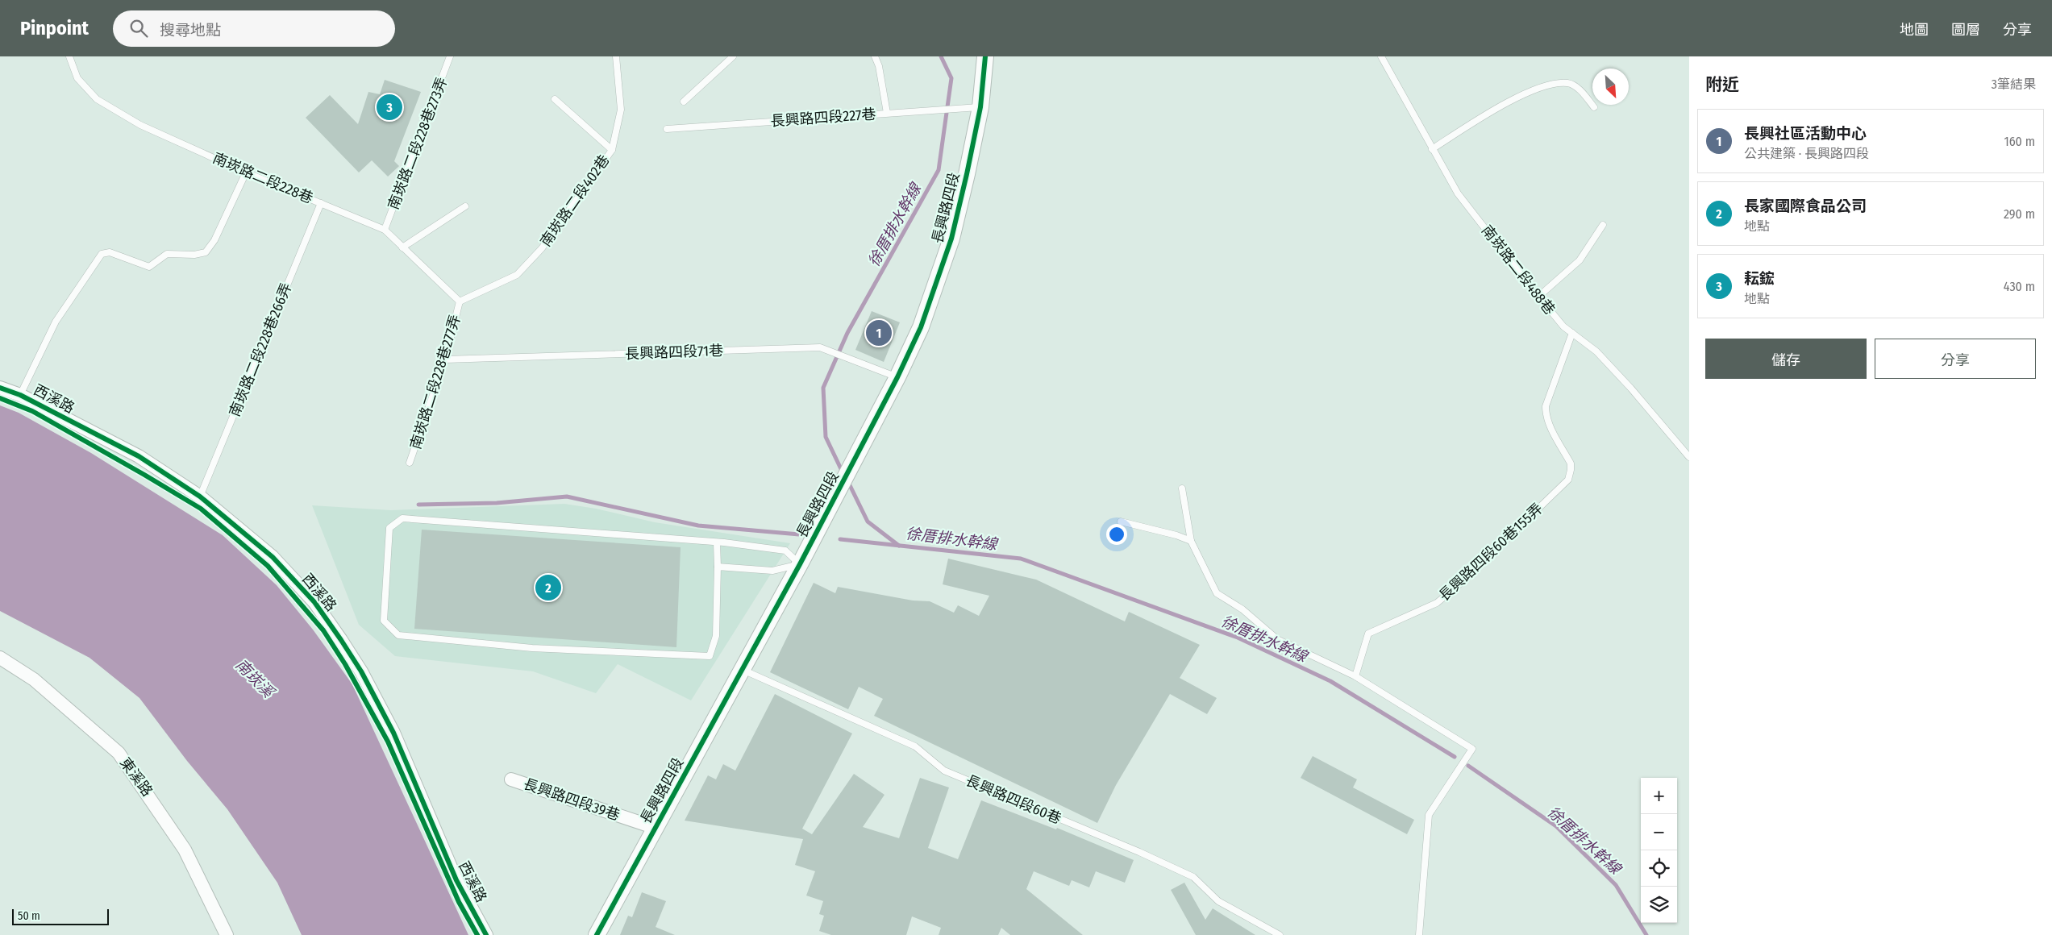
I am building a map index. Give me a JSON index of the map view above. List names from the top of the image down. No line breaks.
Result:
{"streets":{"street":["長興路四段","西溪路","東溪路","長興路四段39巷"],"lane":["長興路四段227巷","南崁路二段228巷273弄","南崁路二段228巷","南崁路二段402巷","南崁路二段488巷","南崁路二段228巷266弄","長興路四段71巷","南崁路二段228巷277弄","長興路四段60巷155弄","長興路四段60巷"]},"crossings":[["長興路四段227巷","長興路四段"],["南崁路二段228巷273弄","南崁路二段228巷"],["南崁路二段228巷","南崁路二段402巷"],["南崁路二段228巷","南崁路二段228巷266弄"],["南崁路二段228巷","南崁路二段228巷277弄"],["南崁路二段402巷","南崁路二段228巷277弄"],["長興路四段","長興路四段71巷"],["長興路四段","長興路四段39巷"],["長興路四段","長興路四段60巷"],["南崁路二段488巷","長興路四段60巷155弄"],["南崁路二段228巷266弄","西溪路"],["長興路四段71巷","南崁路二段228巷277弄"]],"water":["徐厝排水幹線","南崁溪"],"scale_bar":"50 m","north":"bottom right","page":{"header":"Pinpoint","search":"搜尋地點","nav":["地圖","圖層","分享"],"heading":["附近","3筆結果"],"pins":["3","1","2"],"list":[{"mark":"1","name":"長興社區活動中心","note":"公共建築 · 長興路四段","value":"160 m"},{"mark":"2","name":"長家國際食品公司","note":"地點","value":"290 m"},{"mark":"3","name":"耘鋐","note":"地點","value":"430 m"}],"buttons":["儲存","分享"],"map_buttons":["+","−"],"scale":"50 m"}}
